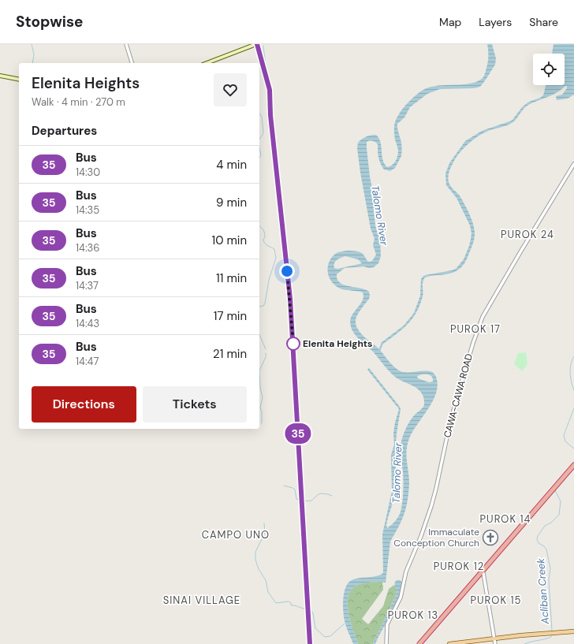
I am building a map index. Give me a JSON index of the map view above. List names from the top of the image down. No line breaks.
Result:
{"streets":{"street":["CAWA-CAWA ROAD"]},"districts":["PUROK 24","PUROK 17","PUROK 14","CAMPO UNO","PUROK 12","SINAI VILLAGE","PUROK 15","PUROK 13"],"water":["Talomo River","Acliban Creek"],"places":{"other":["Elenita Heights"],"church":["Immaculate Conception Church"]},"lines":["bus line 35"],"page":{"header":"Stopwise","nav":["Map","Layers","Share"],"on_map":"35","heading":[["Elenita Heights","Walk · 4 min · 270 m"],"Departures"],"list":[{"mark":"35","name":"Bus","note":"14:30","value":"4 min"},{"mark":"35","name":"Bus","note":"14:35","value":"9 min"},{"mark":"35","name":"Bus","note":"14:36","value":"10 min"},{"mark":"35","name":"Bus","note":"14:37","value":"11 min"},{"mark":"35","name":"Bus","note":"14:43","value":"17 min"},{"mark":"35","name":"Bus","note":"14:47","value":"21 min"}],"buttons":["Directions","Tickets"]}}
